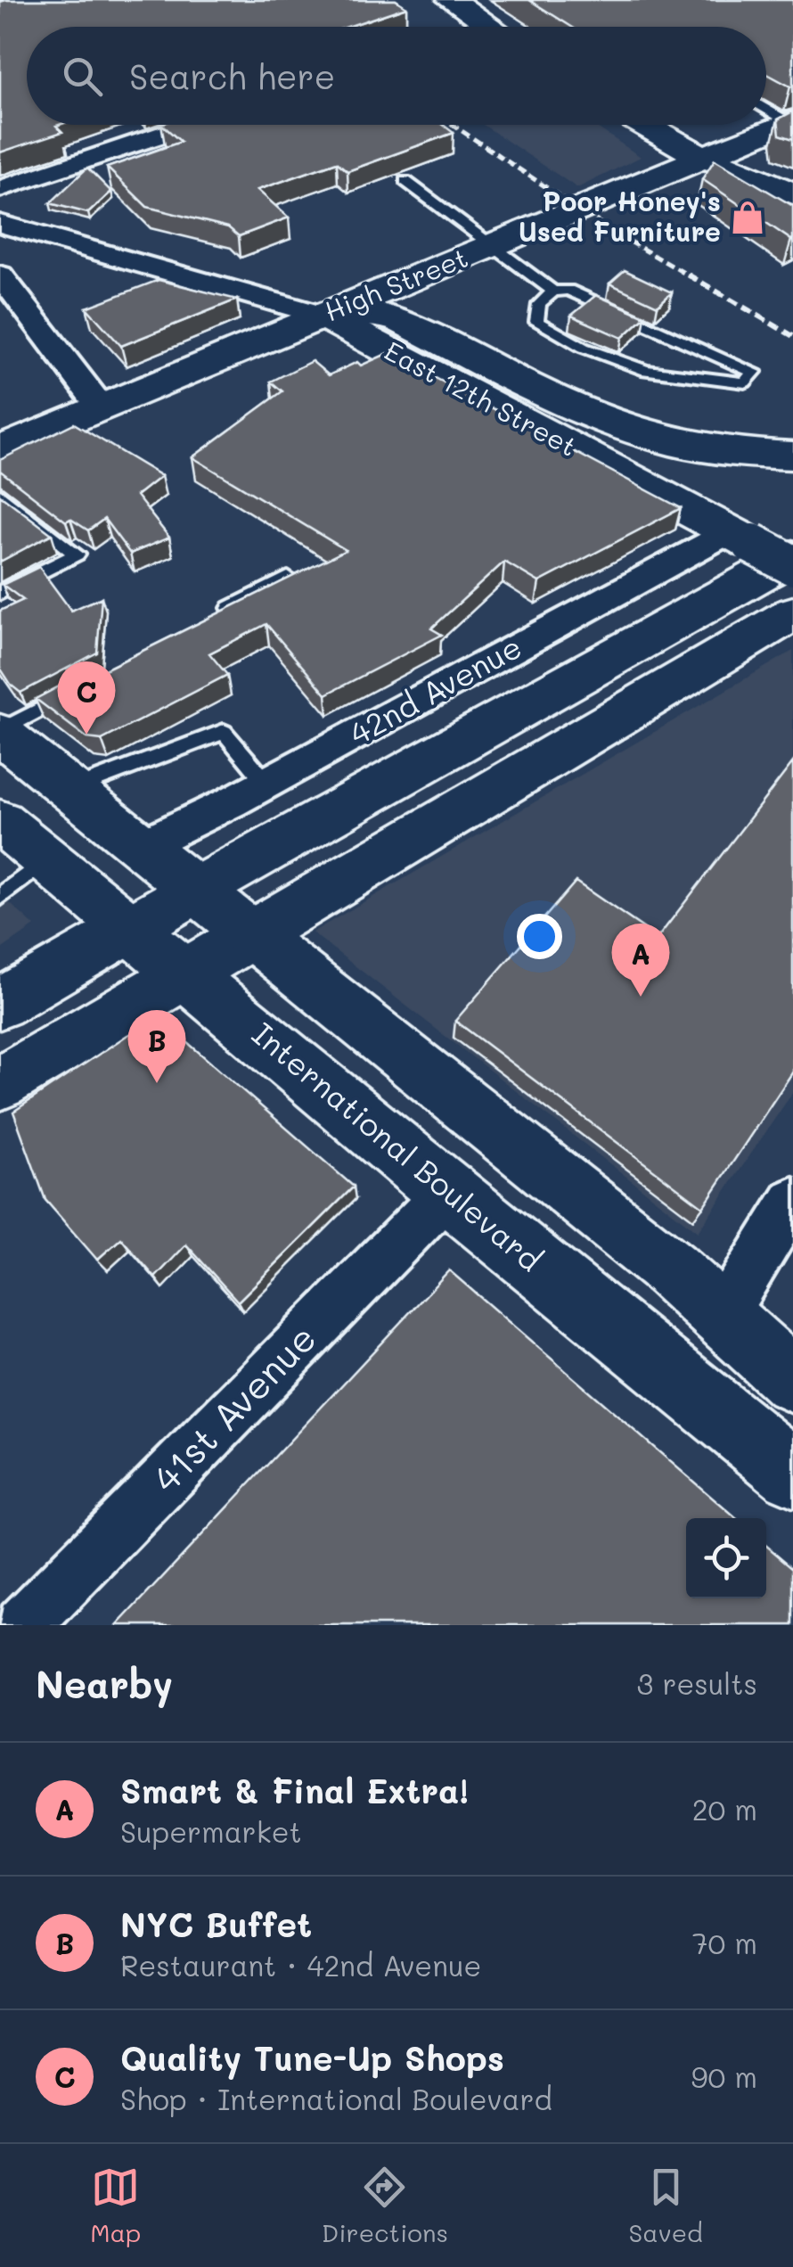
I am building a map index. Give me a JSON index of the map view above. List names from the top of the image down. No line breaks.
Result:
{"streets":{"main road":["High Street","East 12th Street","International Boulevard"],"street":["42nd Avenue","41st Avenue"]},"crossings":[["High Street","East 12th Street"],["East 12th Street","42nd Avenue"],["International Boulevard","41st Avenue"]],"places":{"shop":["Poor Honey's Used Furniture"]},"page":{"search":"Search here","pins":["C","A","B"],"heading":["Nearby","3 results"],"list":[{"mark":"A","name":"Smart & Final Extra!","note":"Supermarket","value":"20 m"},{"mark":"B","name":"NYC Buffet","note":"Restaurant · 42nd Avenue","value":"70 m"},{"mark":"C","name":"Quality Tune-Up Shops","note":"Shop · International Boulevard","value":"90 m"}],"nav":["Map","Directions","Saved"]}}
